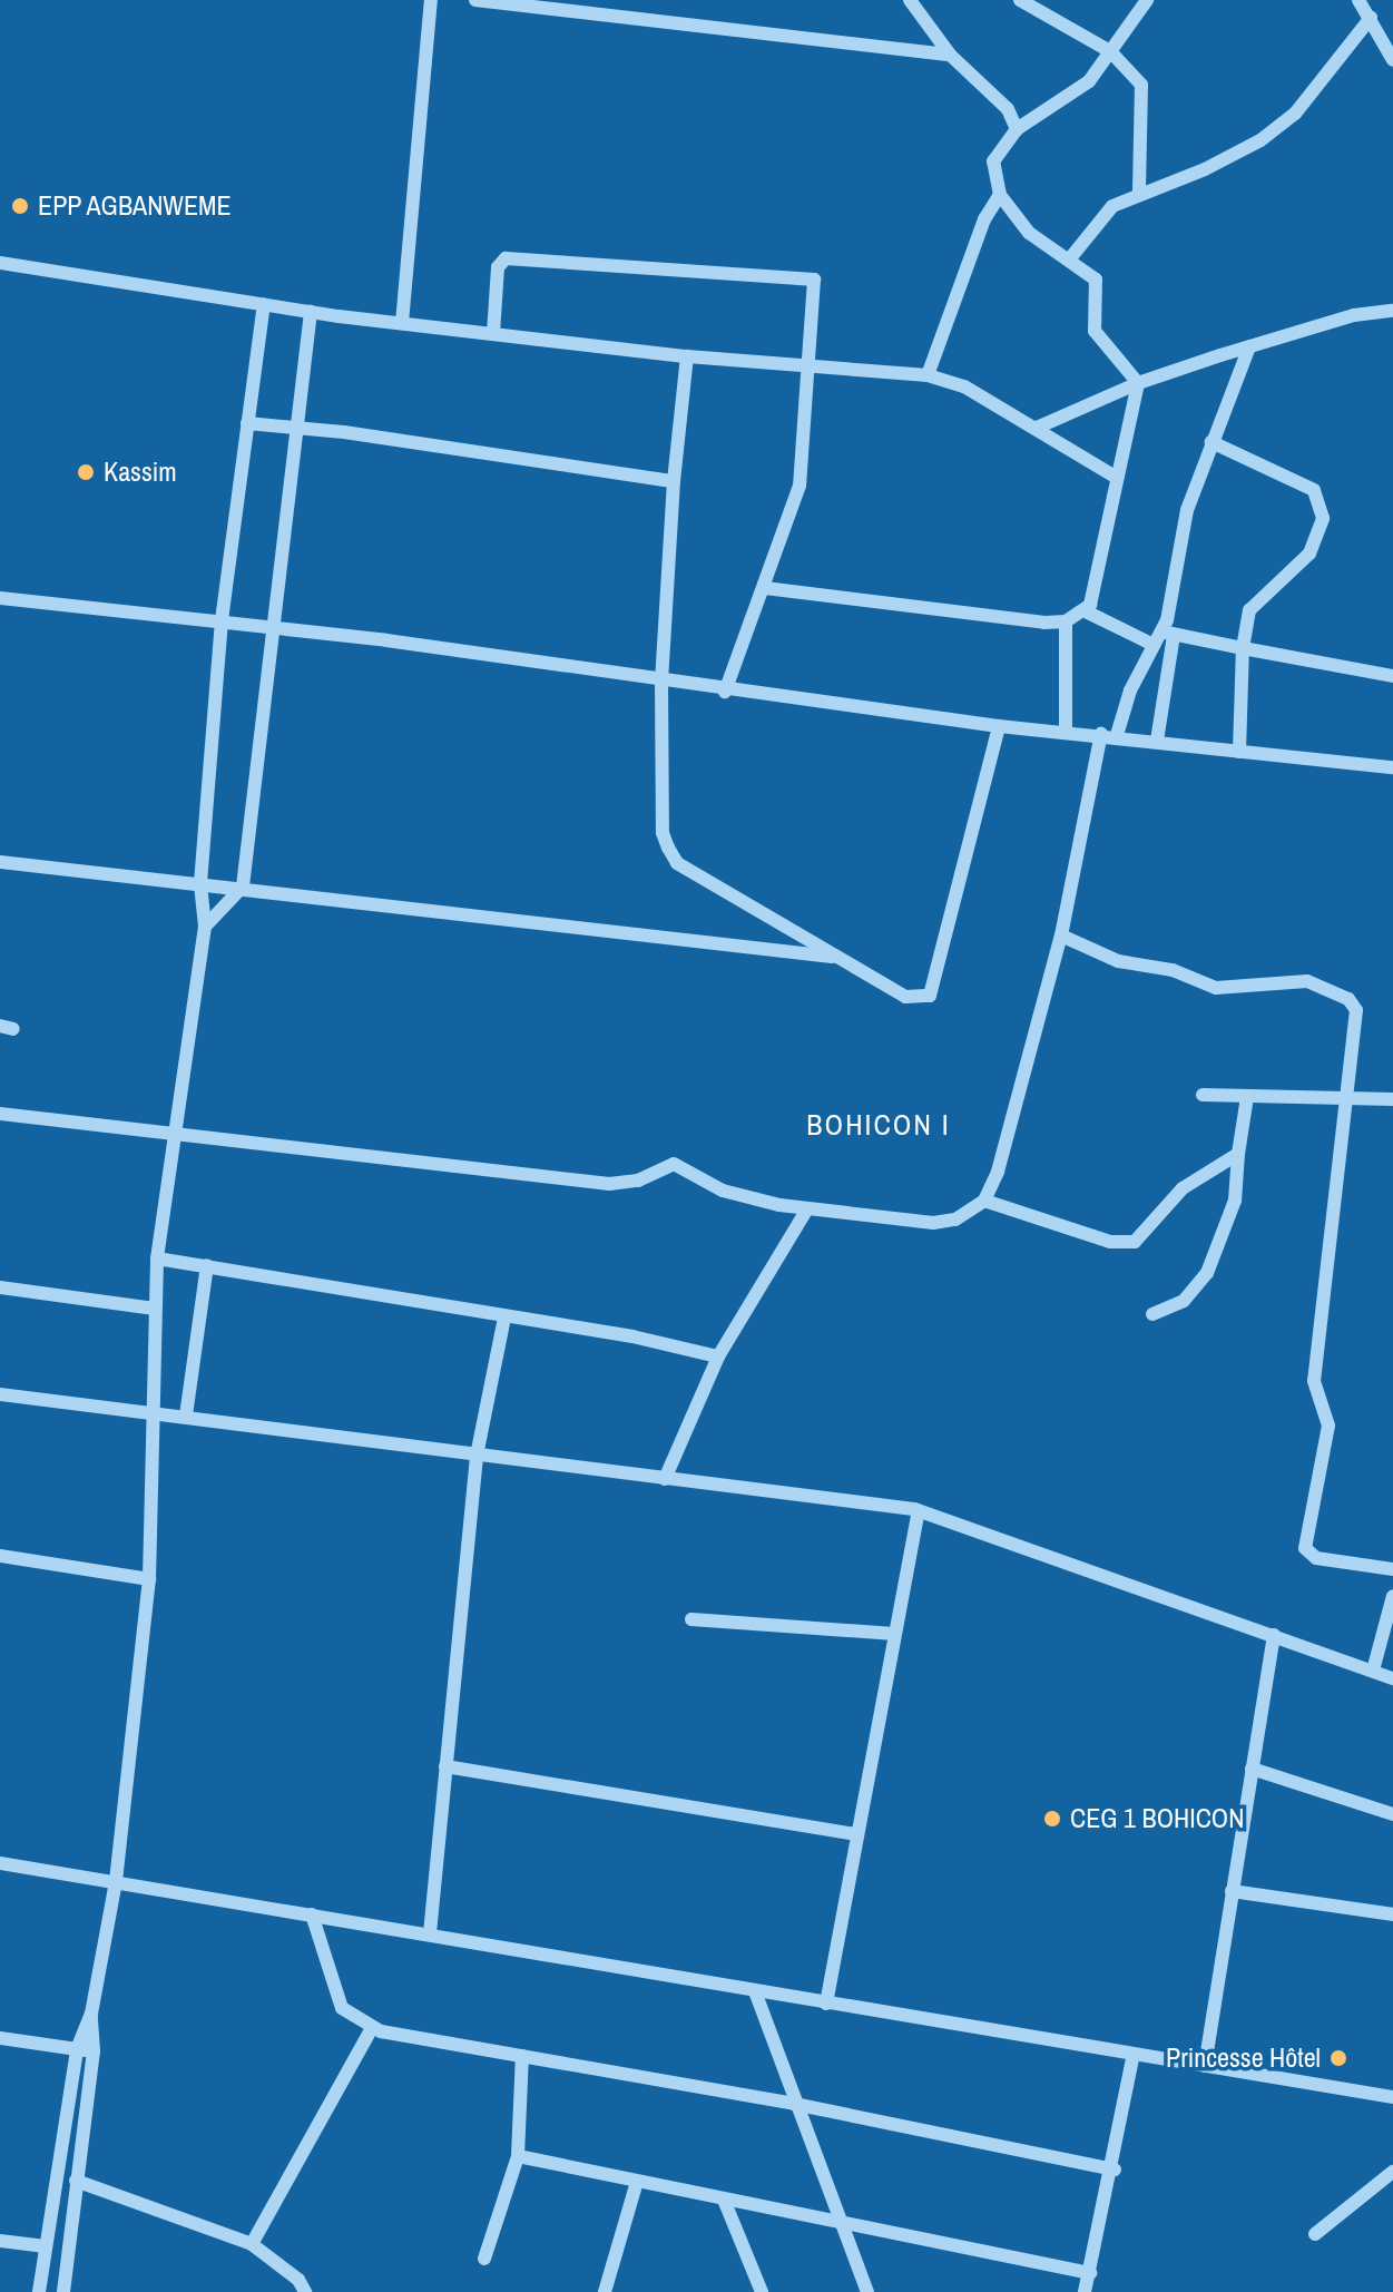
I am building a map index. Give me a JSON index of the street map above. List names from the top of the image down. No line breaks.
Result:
{"districts":["BOHICON I"],"places":["EPP AGBANWEME","Kassim","CEG 1 BOHICON","Princesse Hôtel"]}
